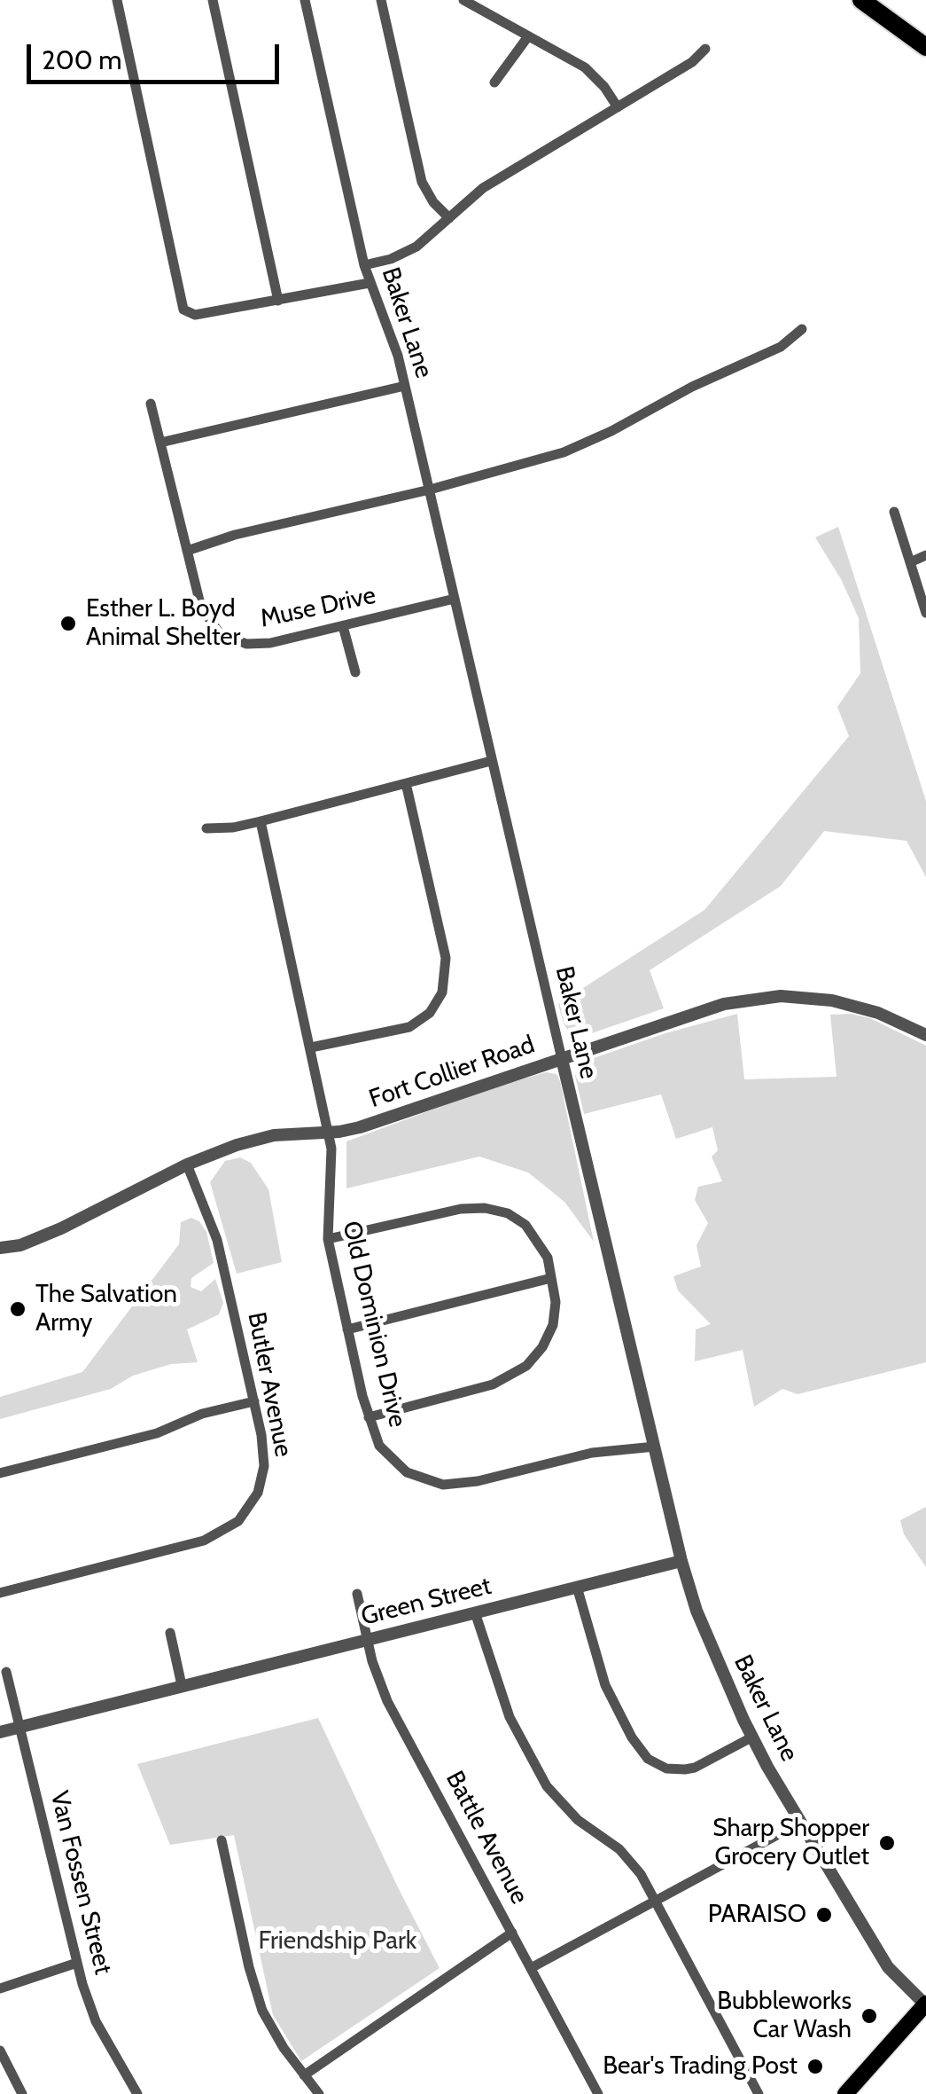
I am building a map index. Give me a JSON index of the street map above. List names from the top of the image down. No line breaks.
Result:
{"streets":{"street":["Baker Lane","Muse Drive","Fort Collier Road","Old Dominion Drive","Butler Avenue","Green Street","Battle Avenue","Van Fossen Street"]},"crossings":[["Baker Lane","Muse Drive"],["Baker Lane","Fort Collier Road"],["Baker Lane","Old Dominion Drive"],["Baker Lane","Green Street"],["Fort Collier Road","Old Dominion Drive"],["Fort Collier Road","Butler Avenue"],["Green Street","Battle Avenue"],["Green Street","Van Fossen Street"]],"parks":["Friendship Park"],"places":["Esther L. Boyd Animal Shelter","The Salvation Army","Sharp Shopper Grocery Outlet","PARAISO","Bubbleworks Car Wash","Bear's Trading Post"],"scale_bar":"200 m"}
